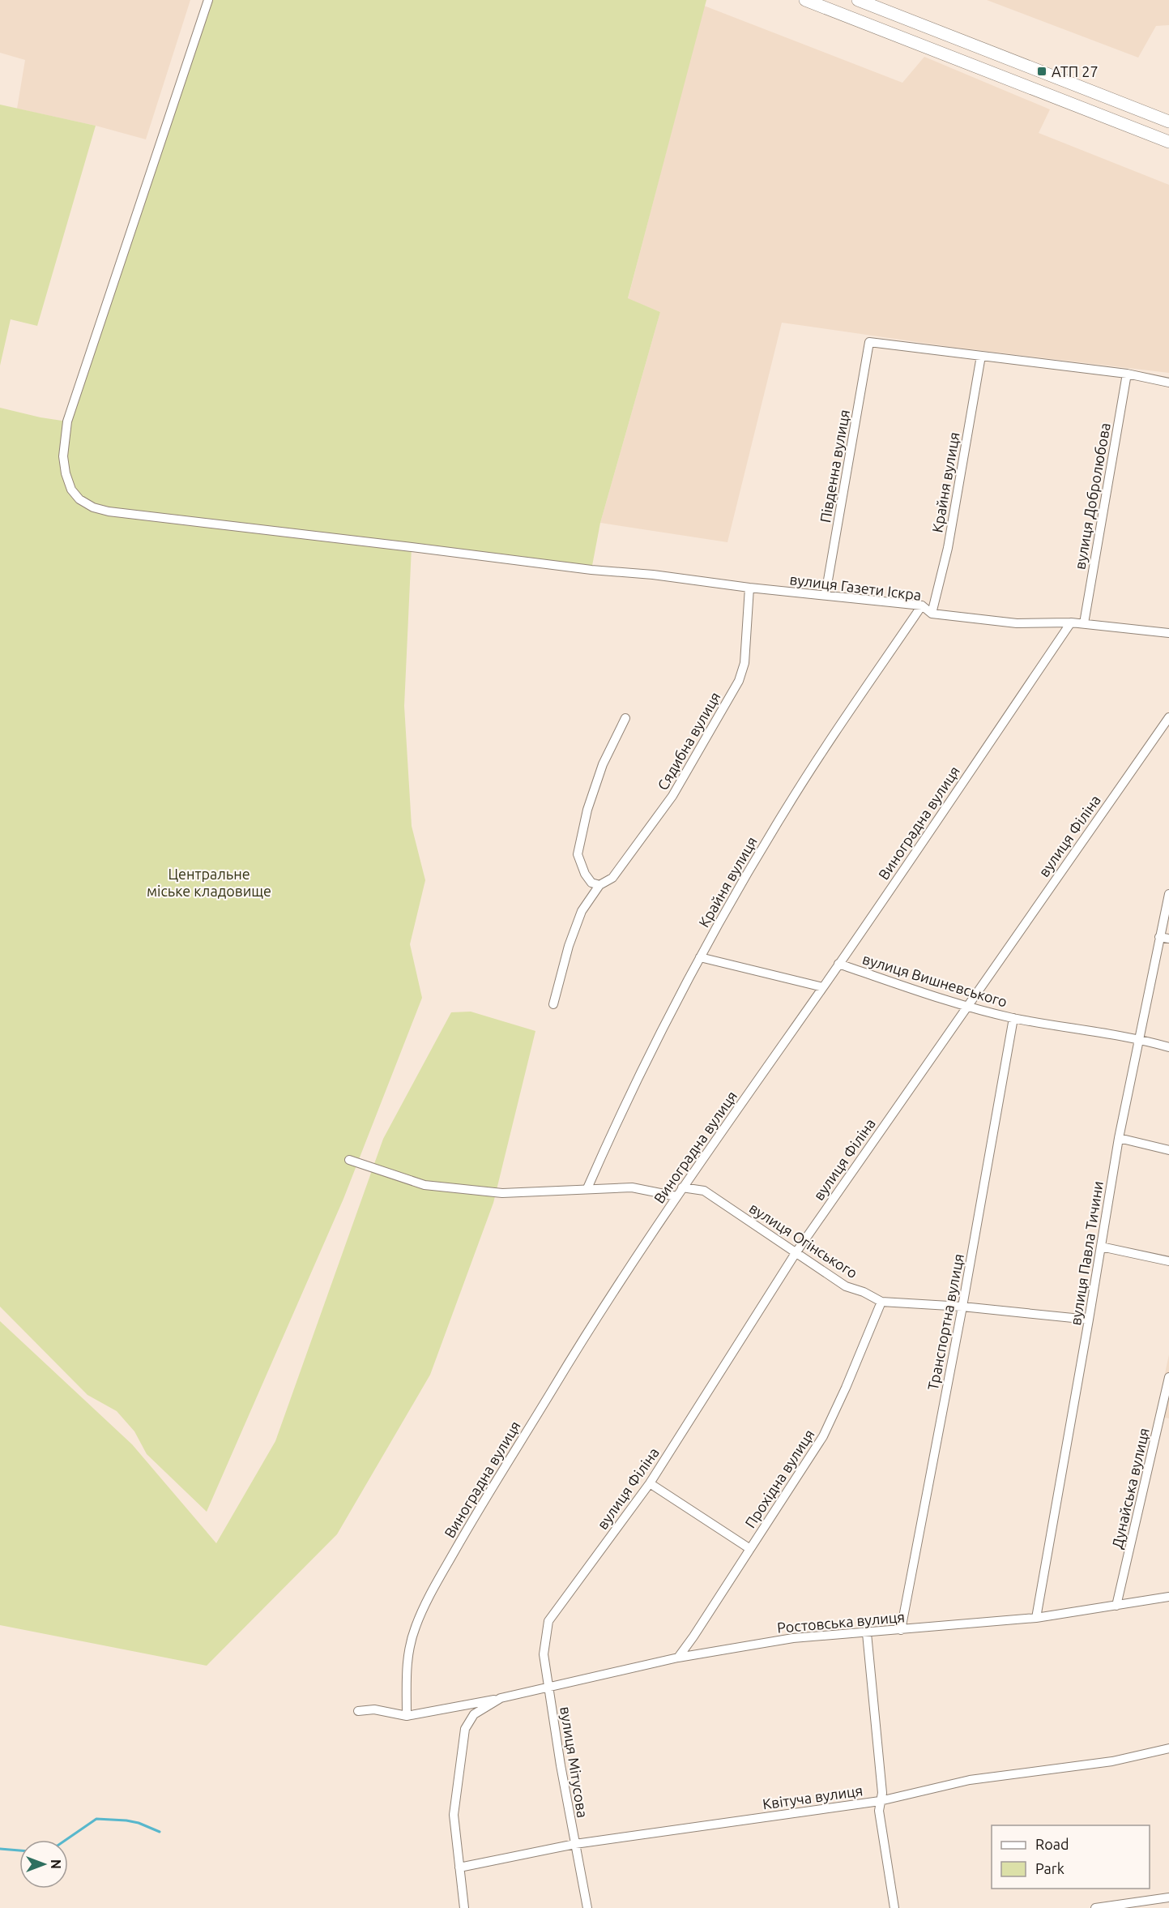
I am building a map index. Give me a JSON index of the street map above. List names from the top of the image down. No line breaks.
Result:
{"streets":{"street":["Південна вулиця","Крайня вулиця","вулиця Добролюбова","вулиця Газети Іскра","Сядибна вулиця","Виноградна вулиця","вулиця Філіна","вулиця Вишневського","вулиця Огінського","вулиця Павла Тичини","Транспортна вулиця","Прохідна вулиця","Дунайська вулиця","Ростовська вулиця","вулиця Мітусова","Квітуча вулиця"]},"crossings":[["Південна вулиця","Крайня вулиця"],["Південна вулиця","вулиця Газети Іскра"],["Крайня вулиця","вулиця Газети Іскра"],["вулиця Добролюбова","вулиця Газети Іскра"],["вулиця Газети Іскра","Сядибна вулиця"],["вулиця Газети Іскра","Виноградна вулиця"],["Виноградна вулиця","вулиця Вишневського"],["Виноградна вулиця","вулиця Огінського"],["вулиця Філіна","вулиця Вишневського"],["вулиця Філіна","вулиця Огінського"],["вулиця Філіна","вулиця Мітусова"],["вулиця Вишневського","вулиця Павла Тичини"],["вулиця Вишневського","Транспортна вулиця"],["вулиця Огінського","вулиця Павла Тичини"],["вулиця Огінського","Транспортна вулиця"],["вулиця Огінського","Прохідна вулиця"],["вулиця Павла Тичини","Ростовська вулиця"],["Транспортна вулиця","Ростовська вулиця"],["Прохідна вулиця","Ростовська вулиця"],["Дунайська вулиця","Ростовська вулиця"],["Ростовська вулиця","вулиця Мітусова"],["вулиця Мітусова","Квітуча вулиця"]],"parks":["Центральне міське кладовище"],"places":{"transit":["АТП 27"]},"legend":["Road","Park"],"north":"right"}
